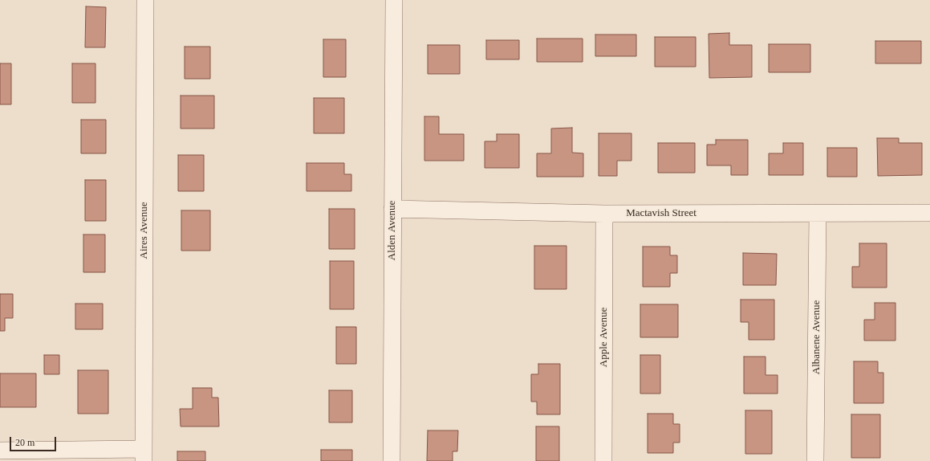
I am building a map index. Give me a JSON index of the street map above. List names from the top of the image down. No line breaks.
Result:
{"streets":{"street":["Mactavish Street","Aires Avenue","Alden Avenue","Apple Avenue","Albanene Avenue"]},"crossings":[["Mactavish Street","Alden Avenue"],["Mactavish Street","Apple Avenue"],["Mactavish Street","Albanene Avenue"]],"scale_bar":"20 m"}
